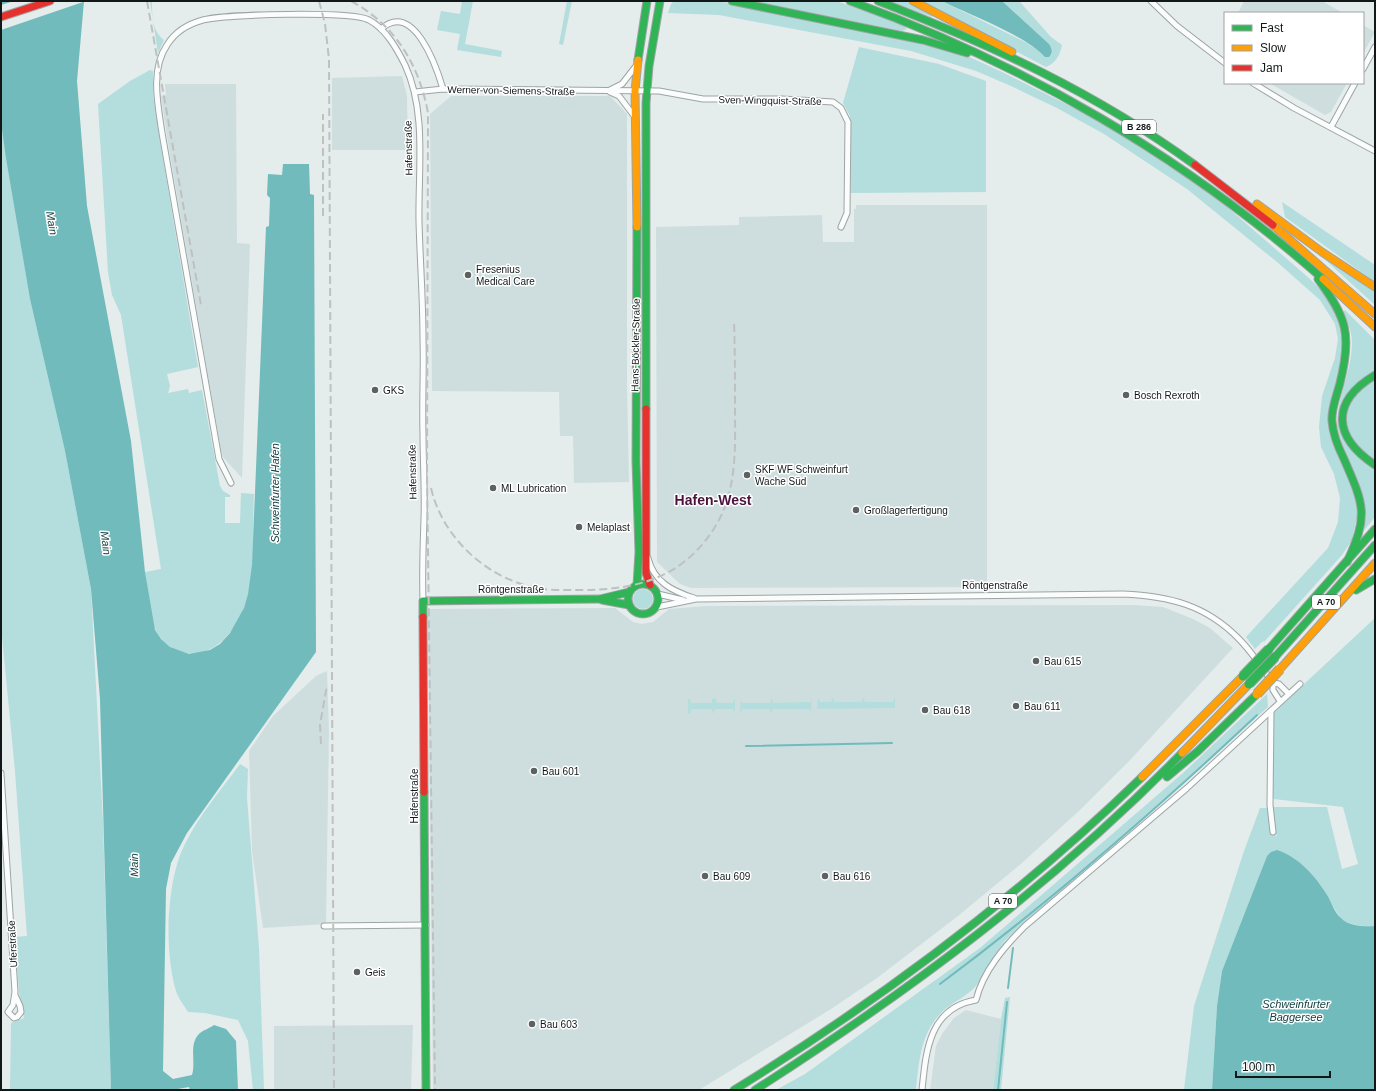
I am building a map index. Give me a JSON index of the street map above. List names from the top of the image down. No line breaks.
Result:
{"streets":{"main road":["B 286","Hafenstraße","Hans-Böckler-Straße","Röntgenstraße","A 70"],"street":["Werner-von-Siemens-Straße","Sven-Wingquist-Straße","Uferstraße"]},"crossings":[["Werner-von-Siemens-Straße","Sven-Wingquist-Straße"],["Werner-von-Siemens-Straße","Hafenstraße"],["Werner-von-Siemens-Straße","Hans-Böckler-Straße"],["Sven-Wingquist-Straße","Hans-Böckler-Straße"],["Hafenstraße","Röntgenstraße"],["Hans-Böckler-Straße","Röntgenstraße"]],"districts":["Hafen-West"],"water":["Main","Schweinfurter Hafen","Schweinfurter Baggersee"],"places":["Fresenius Medical Care","GKS","Bosch Rexroth","SKF WF Schweinfurt Wache Süd","ML Lubrication","Großlagerfertigung","Melaplast","Bau 615","Bau 611","Bau 618","Bau 601","Bau 609","Bau 616","Geis","Bau 603"],"legend":["Fast","Slow","Jam"],"scale_bar":"100 m"}
